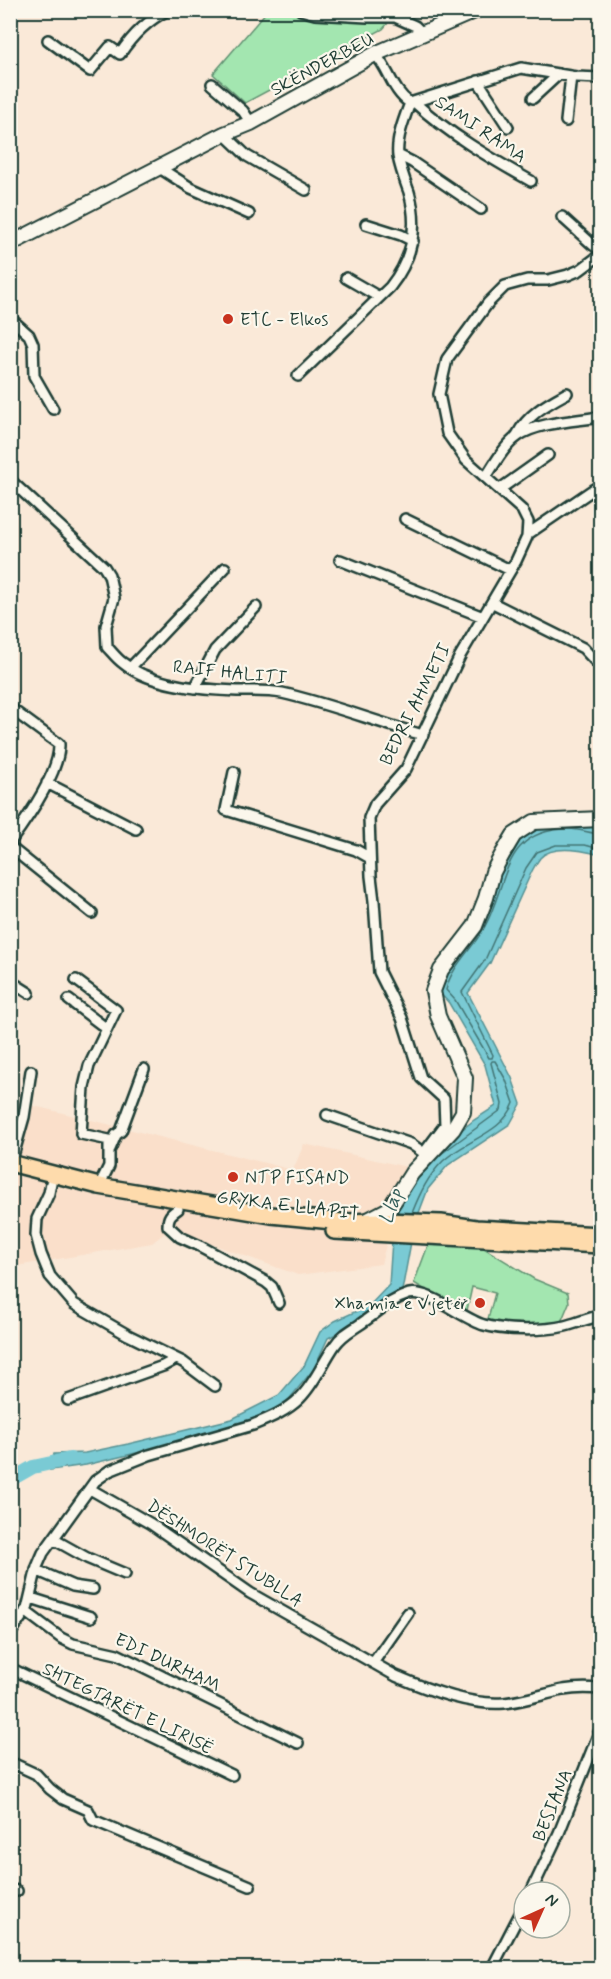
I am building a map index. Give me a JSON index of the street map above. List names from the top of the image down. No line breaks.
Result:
{"streets":{"main road":["SKËNDERBEU","GRYKA E LLAPIT"],"street":["SAMI RAMA","RAIF HALITI","BEDRI AHMETI","DËSHMORËT STUBLLA","EDI DURHAM","SHTEGTARËT E LIRISË","BESIANA"]},"crossings":[["SKËNDERBEU","SAMI RAMA"],["RAIF HALITI","BEDRI AHMETI"]],"water":["Llap"],"places":["ETC - Elkos","NTP FISAND","Xhamia e Vjetër"],"north":"top right"}
